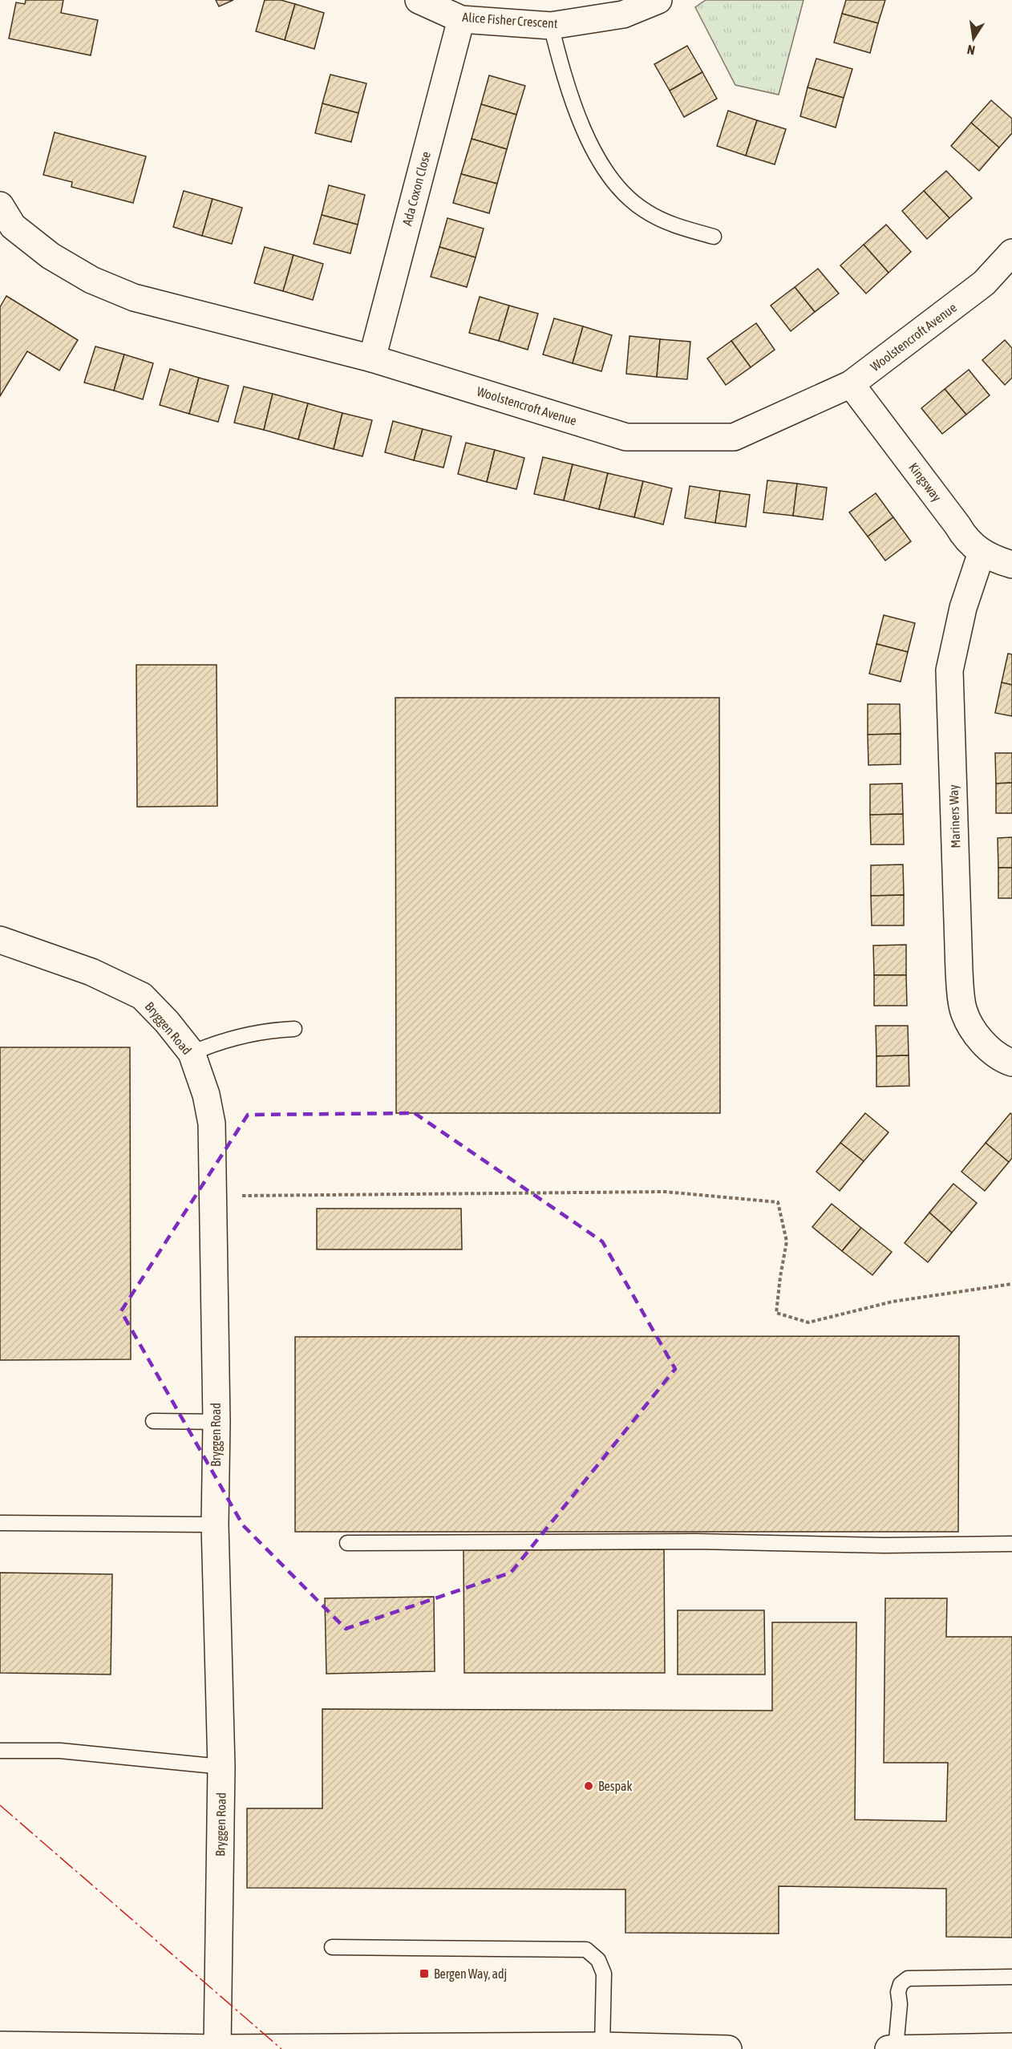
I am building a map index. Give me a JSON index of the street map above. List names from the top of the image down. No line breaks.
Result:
{"streets":{"street":["Alice Fisher Crescent","Ada Coxon Close","Woolstencroft Avenue","Kingsway","Mariners Way","Bryggen Road"]},"crossings":[["Alice Fisher Crescent","Ada Coxon Close"],["Ada Coxon Close","Woolstencroft Avenue"],["Woolstencroft Avenue","Kingsway"],["Kingsway","Mariners Way"]],"places":{"other":["Bespak"],"transit":["Bergen Way, adj"]},"north":"bottom"}
